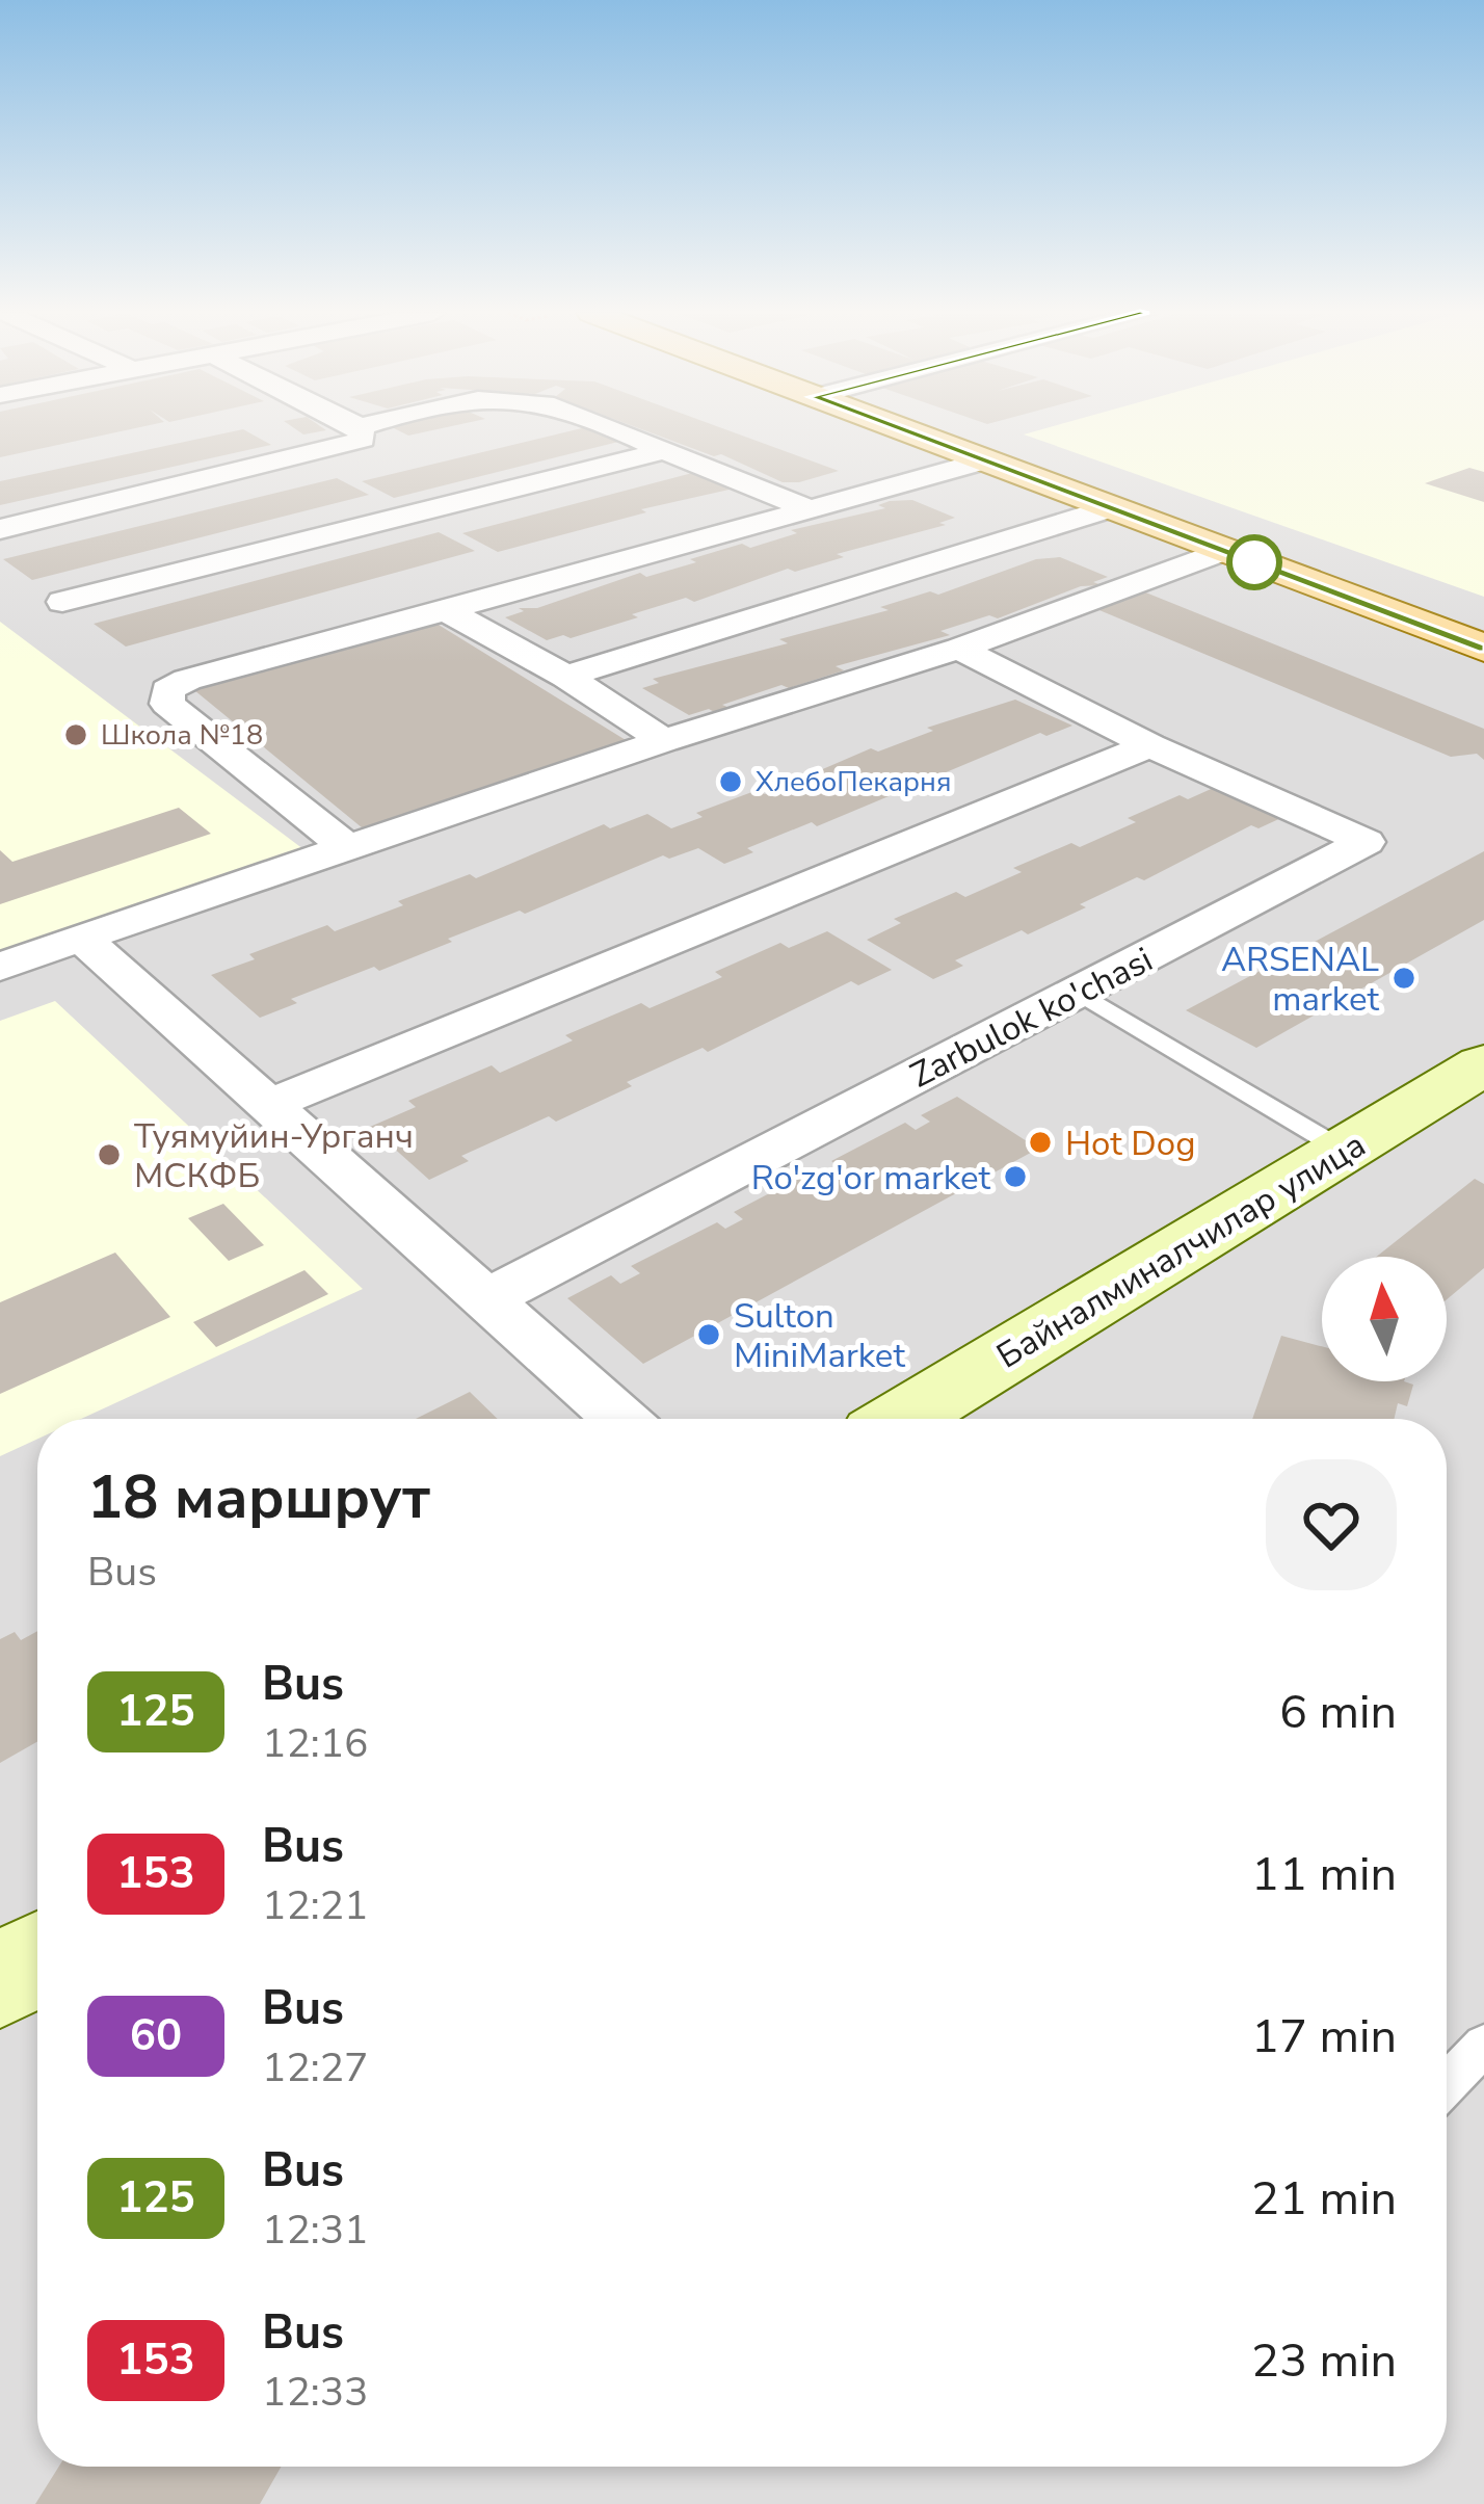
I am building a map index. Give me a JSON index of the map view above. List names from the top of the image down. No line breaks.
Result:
{"streets":{"street":["Zarbulok ko'chasi","Байналминалчилар улица"]},"places":["Школа №18","ХлебоПекарня","ARSENAL market","Hot Dog","Туямуйин-Урганч МСКФБ","Ro'zg'or market","Sulton MiniMarket"],"lines":["bus line 125"],"north":"top","page":{"heading":["18 маршрут","Bus"],"list":[{"mark":"125","name":"Bus","note":"12:16","value":"6 min"},{"mark":"153","name":"Bus","note":"12:21","value":"11 min"},{"mark":"60","name":"Bus","note":"12:27","value":"17 min"},{"mark":"125","name":"Bus","note":"12:31","value":"21 min"},{"mark":"153","name":"Bus","note":"12:33","value":"23 min"}]}}
